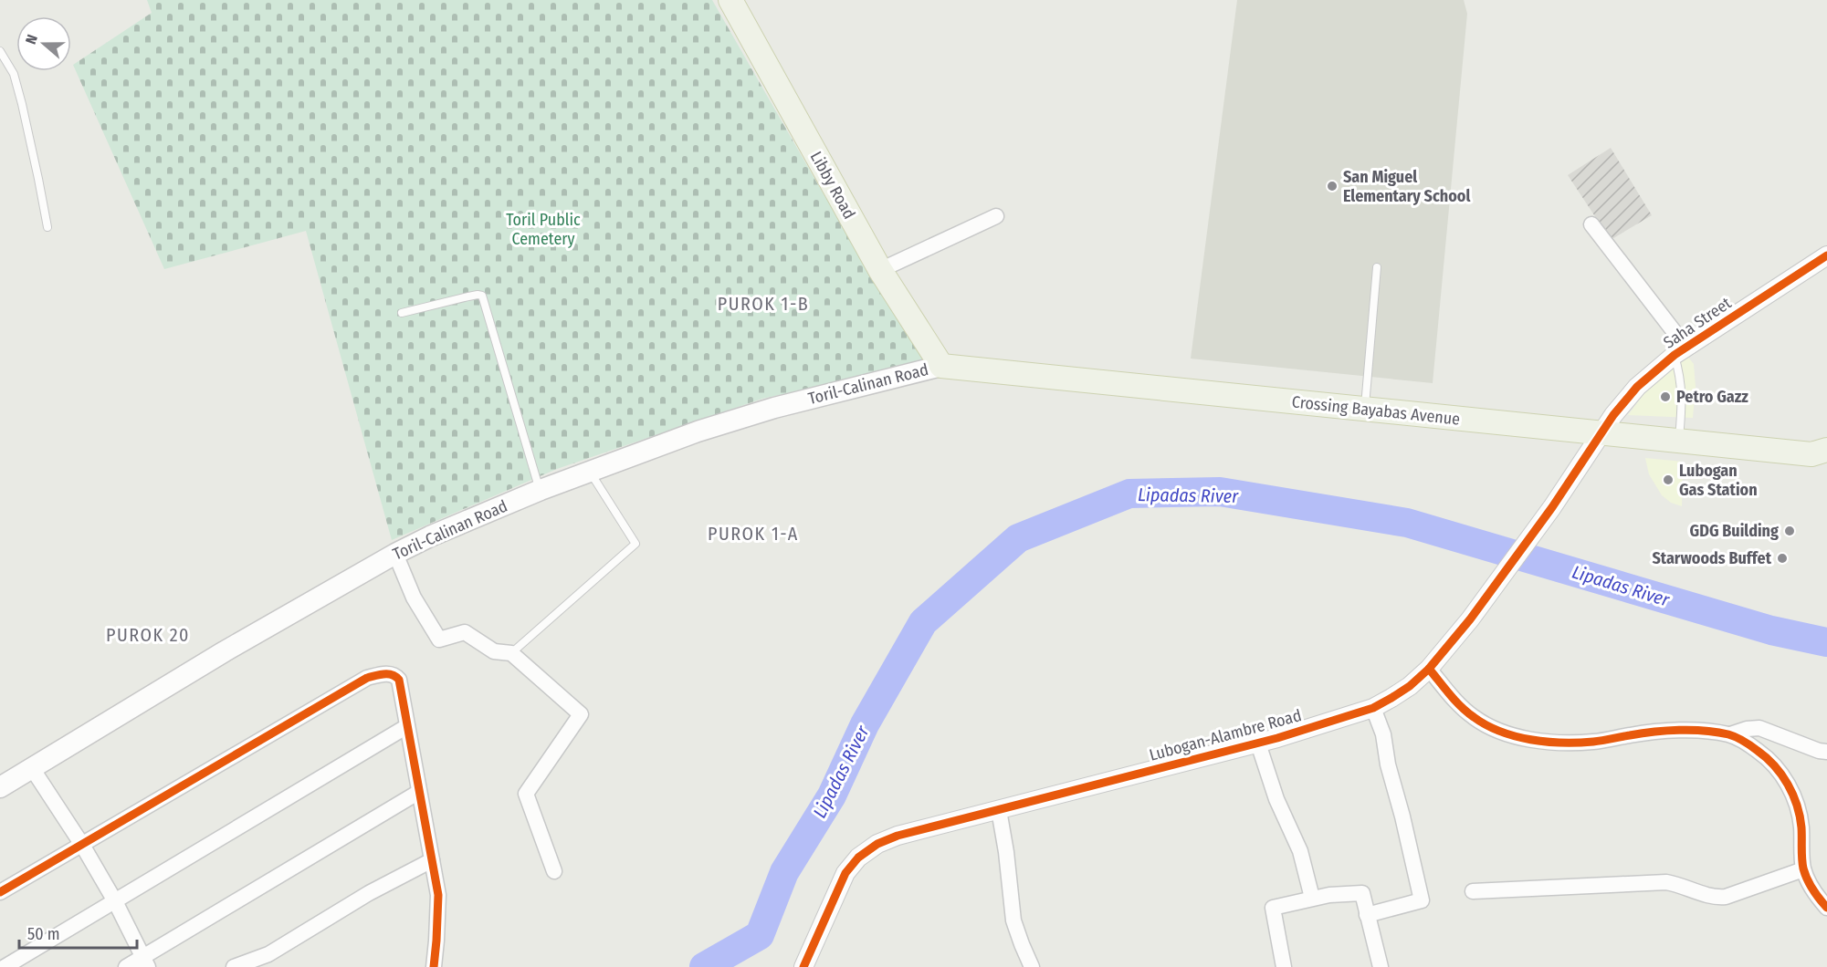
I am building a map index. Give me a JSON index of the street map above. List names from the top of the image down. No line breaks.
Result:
{"streets":{"main road":["Libby Road","Toril-Calinan Road","Crossing Bayabas Avenue"],"street":["Saha Street","Lubogan-Alambre Road"]},"crossings":[["Libby Road","Toril-Calinan Road"],["Libby Road","Crossing Bayabas Avenue"],["Saha Street","Crossing Bayabas Avenue"],["Saha Street","Lubogan-Alambre Road"],["Toril-Calinan Road","Crossing Bayabas Avenue"],["Crossing Bayabas Avenue","Lubogan-Alambre Road"]],"districts":["PUROK 1-B","PUROK 1-A","PUROK 20"],"water":["Lipadas River"],"parks":["Toril Public Cemetery"],"places":["San Miguel Elementary School","Petro Gazz","Lubogan Gas Station","GDG Building","Starwoods Buffet"],"scale_bar":"50 m","north":"left"}
